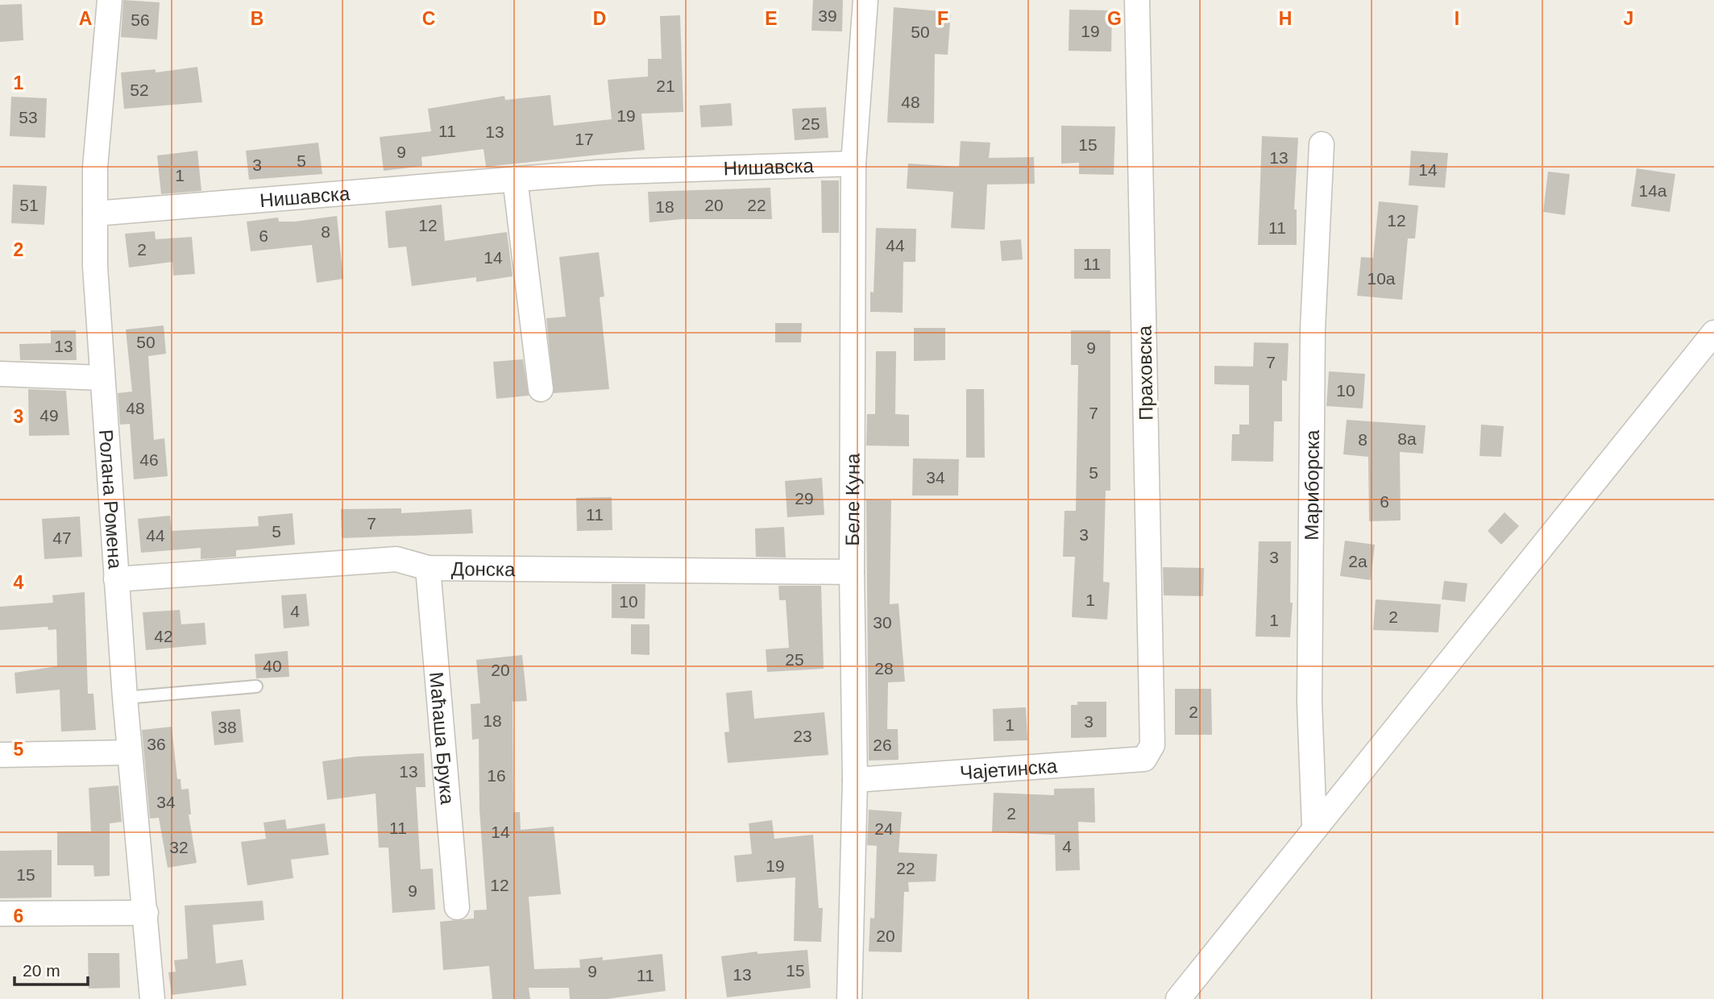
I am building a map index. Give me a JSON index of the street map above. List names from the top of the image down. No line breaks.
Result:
{"streets":{"street":["Нишавска","Праховска","Мариборска","Ролана Ромена","Беле Куна","Донска","Маћаша Брука","Чајетинска"]},"crossings":[["Нишавска","Ролана Ромена"],["Нишавска","Беле Куна"],["Праховска","Чајетинска"],["Ролана Ромена","Донска"],["Беле Куна","Донска"],["Беле Куна","Чајетинска"],["Донска","Маћаша Брука"]],"house_numbers":["39","56","19","50","21","52","48","19","53","25","11","13","17","15","9","13","5","3","14","1","14a","51","20","22","18","12","12","11","8","6","44","2","14","11","10a","50","13","9","7","10","48","7","49","8a","8","46","5","34","29","6","11","7","5","3","44","47","3","2a","1","10","4","2","1","30","42","25","40","28","20","2","18","3","1","38","23","36","26","13","16","34","2","11","24","14","4","32","19","22","15","12","9","20","15","9","13","11"],"scale_bar":"20 m","grid":{"columns":["A","B","C","D","E","F","G","H","I","J"],"rows":["1","2","3","4","5","6"]}}
